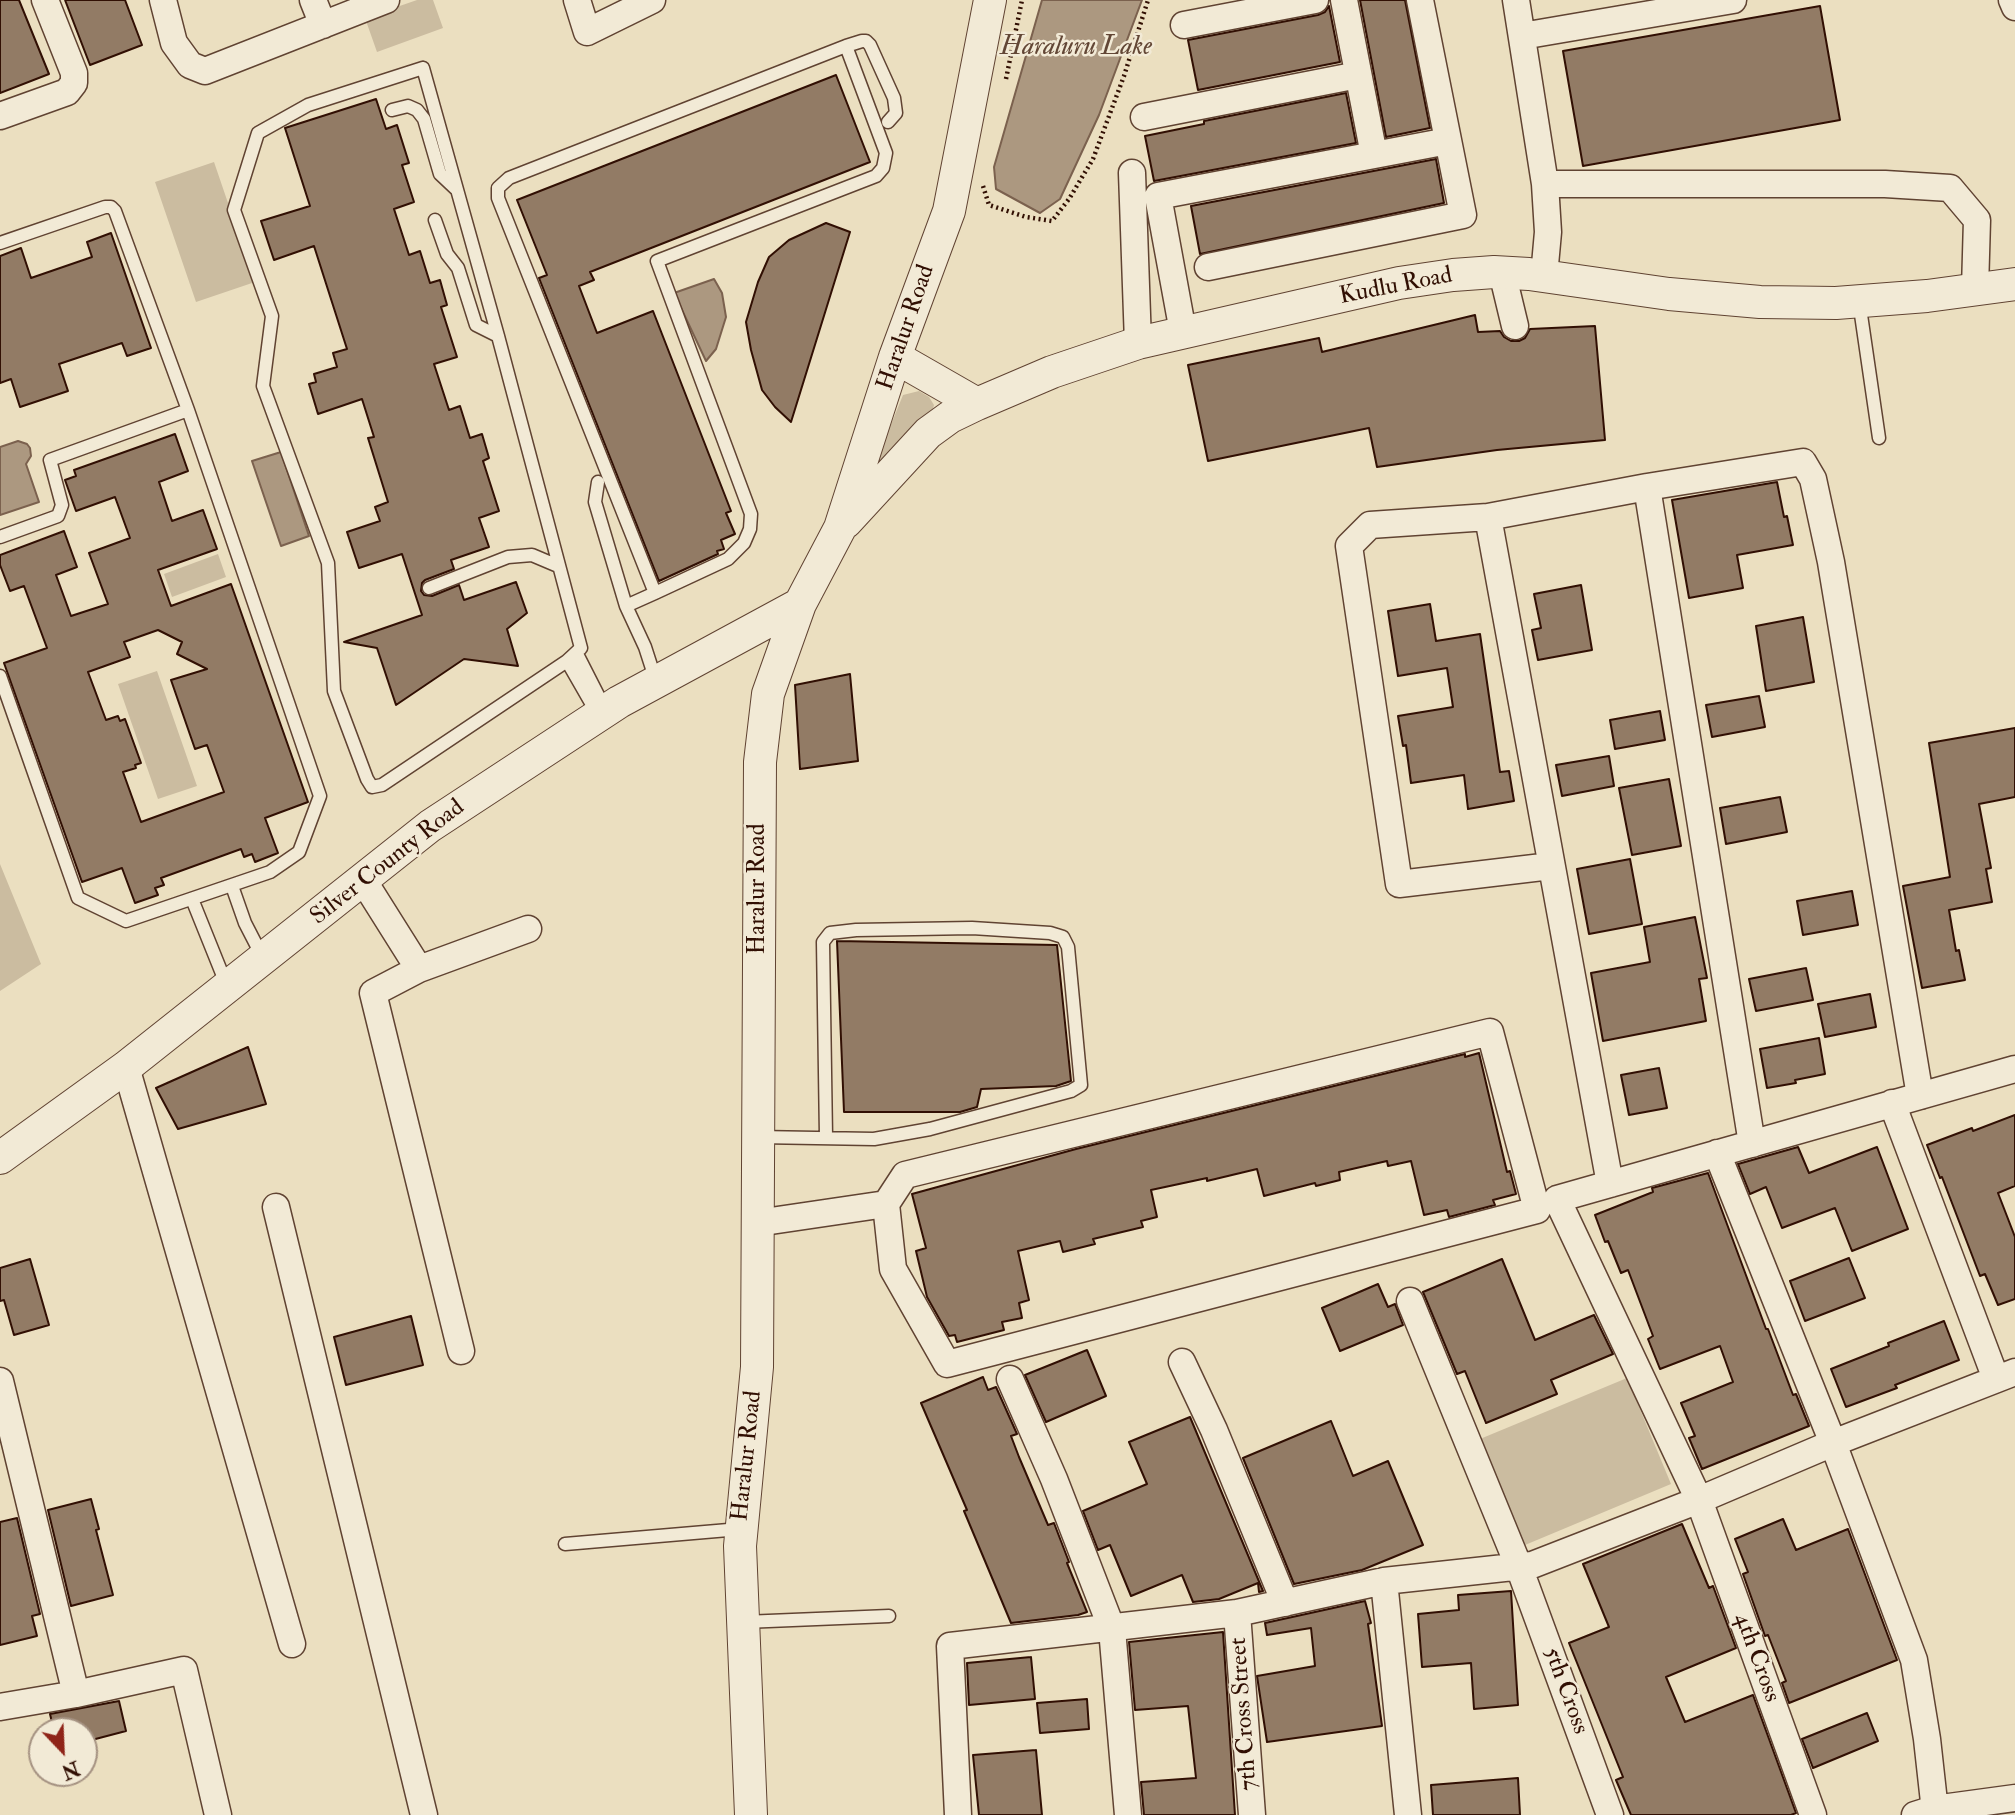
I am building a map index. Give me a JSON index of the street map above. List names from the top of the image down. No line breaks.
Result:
{"streets":{"street":["Kudlu Road","Haralur Road","Silver County Road","4th Cross","5th Cross","7th Cross Street"]},"crossings":[["Kudlu Road","Haralur Road"],["Haralur Road","Silver County Road"]],"water":["Haraluru Lake"],"north":"bottom right"}
